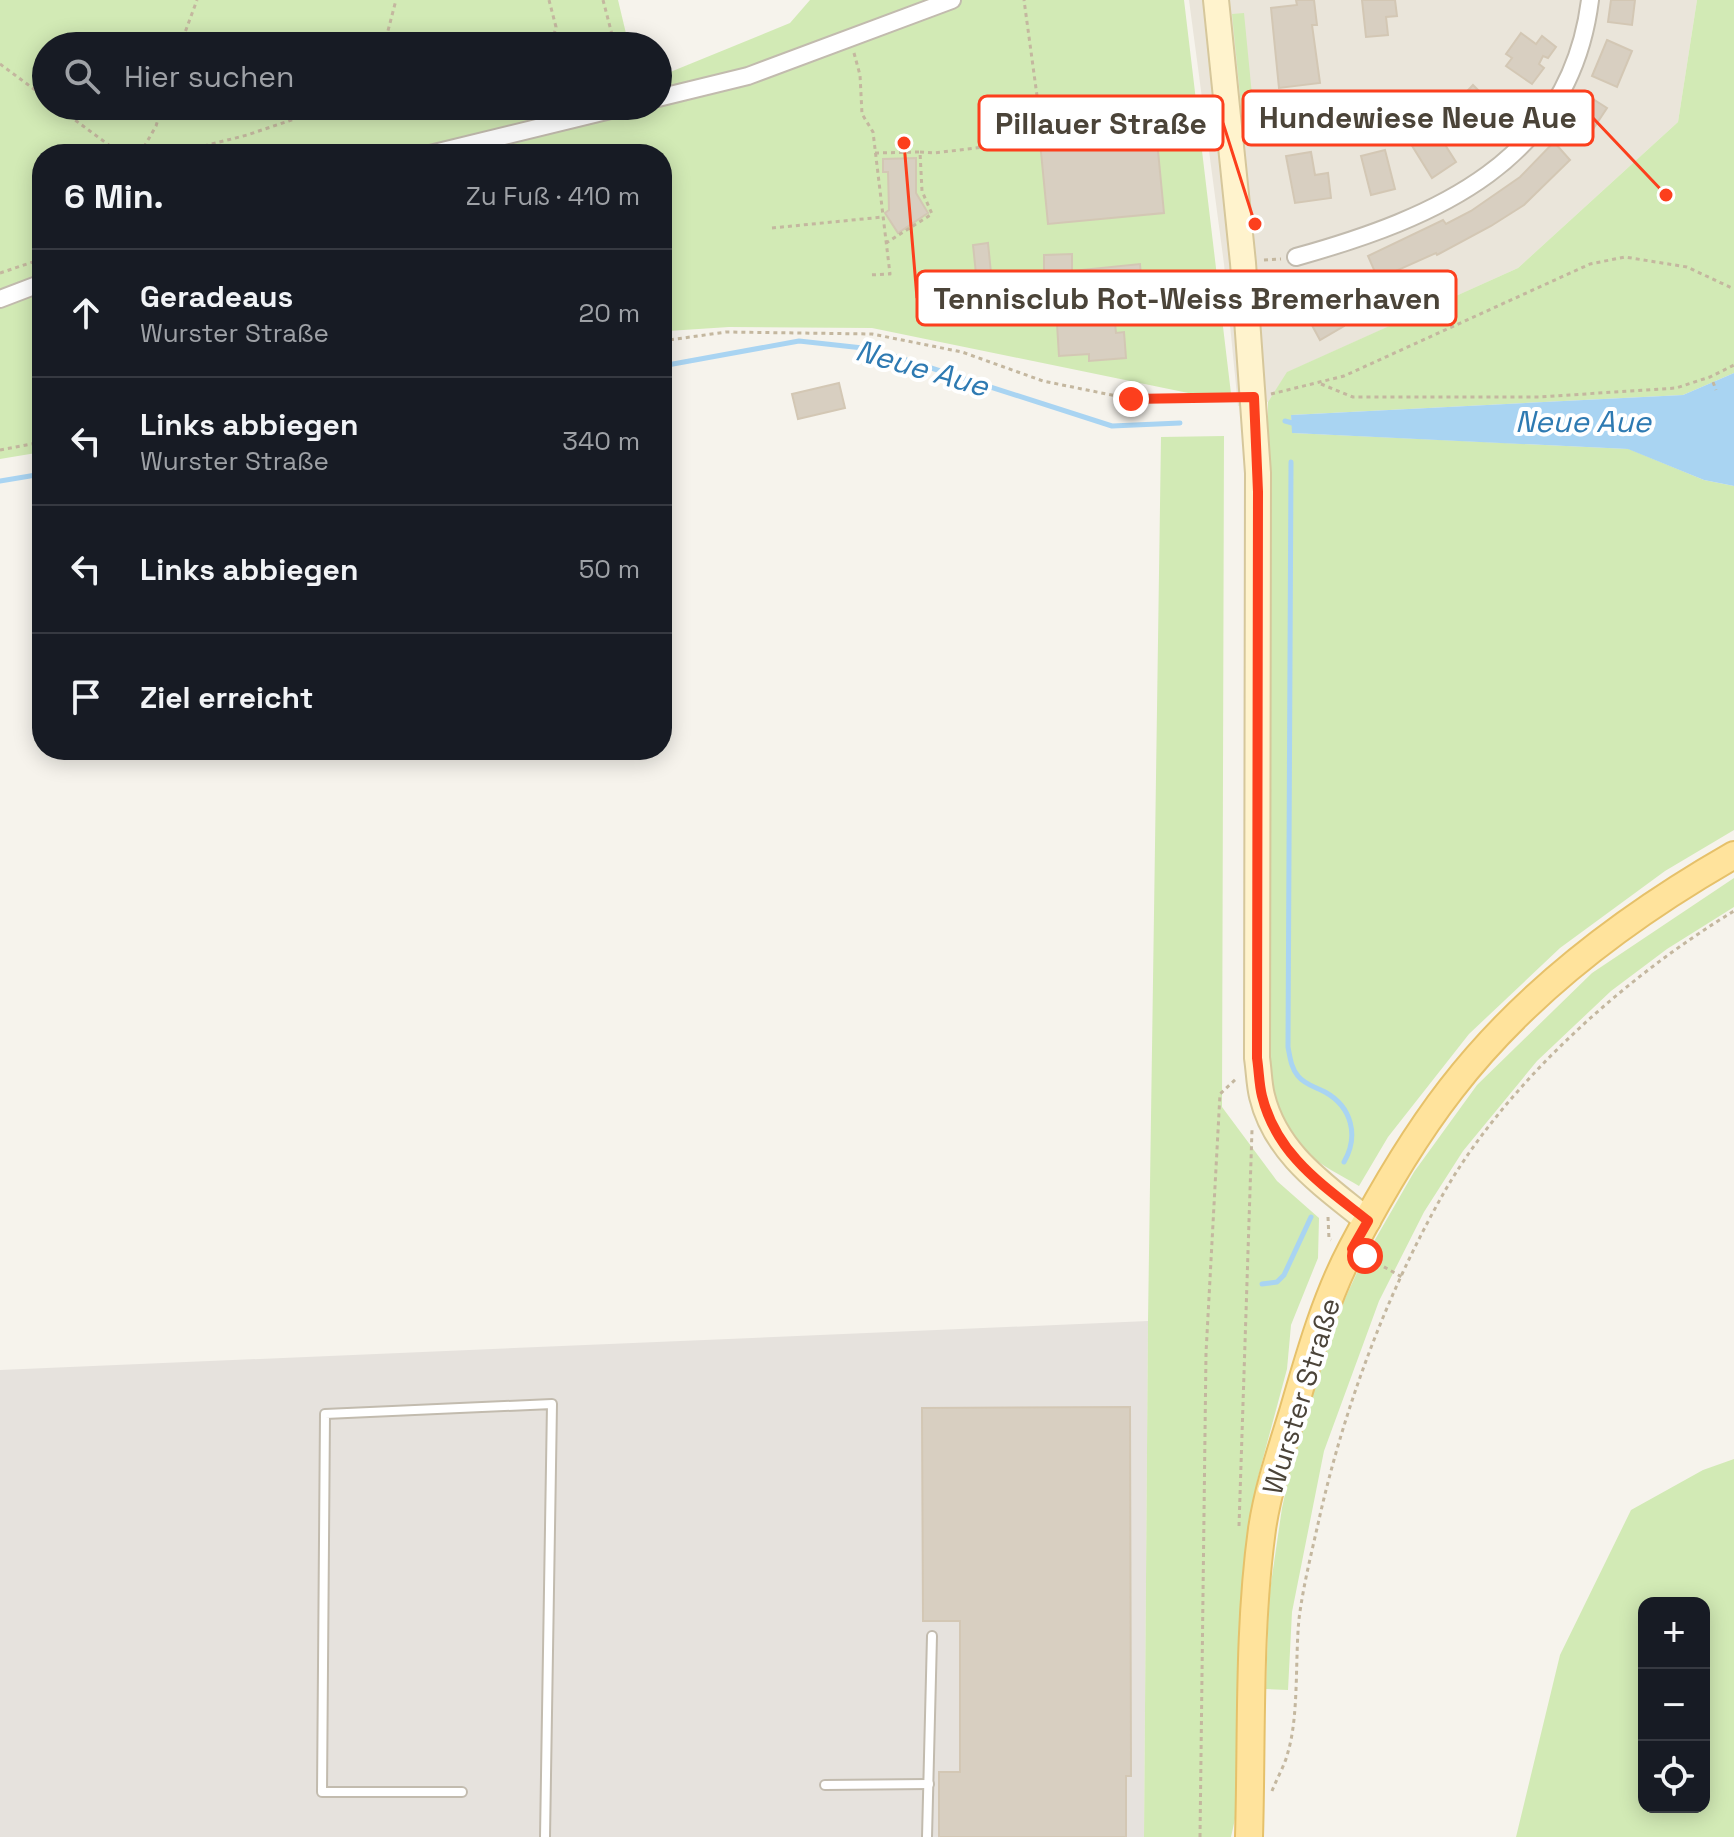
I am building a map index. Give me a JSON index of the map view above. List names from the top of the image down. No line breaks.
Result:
{"streets":{"main road":["Wurster Straße"]},"water":["Neue Aue"],"places":["Tennisclub Rot-Weiss Bremerhaven","Hundewiese Neue Aue","Pillauer Straße"],"page":{"search":"Hier suchen","heading":["6 Min.","Zu Fuß · 410 m"],"list":[["Geradeaus","Wurster Straße","20 m"],["Links abbiegen","Wurster Straße","340 m"],["Links abbiegen","50 m"],"Ziel erreicht"],"map_buttons":["+","−"]}}
